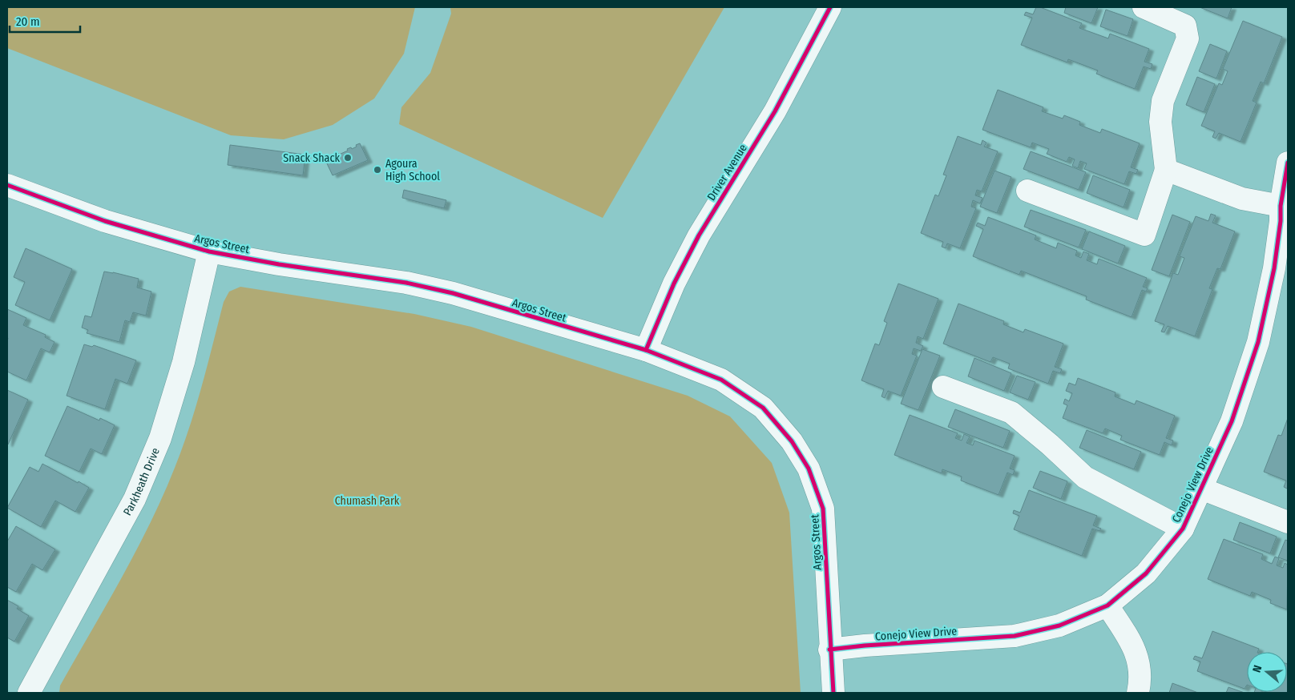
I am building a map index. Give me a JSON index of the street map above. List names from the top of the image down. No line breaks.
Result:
{"streets":{"street":["Driver Avenue","Argos Street","Parkheath Drive","Conejo View Drive"]},"crossings":[["Driver Avenue","Argos Street"],["Argos Street","Parkheath Drive"],["Argos Street","Conejo View Drive"]],"parks":["Chumash Park"],"places":["Snack Shack","Agoura High School"],"scale_bar":"20 m","north":"left"}
